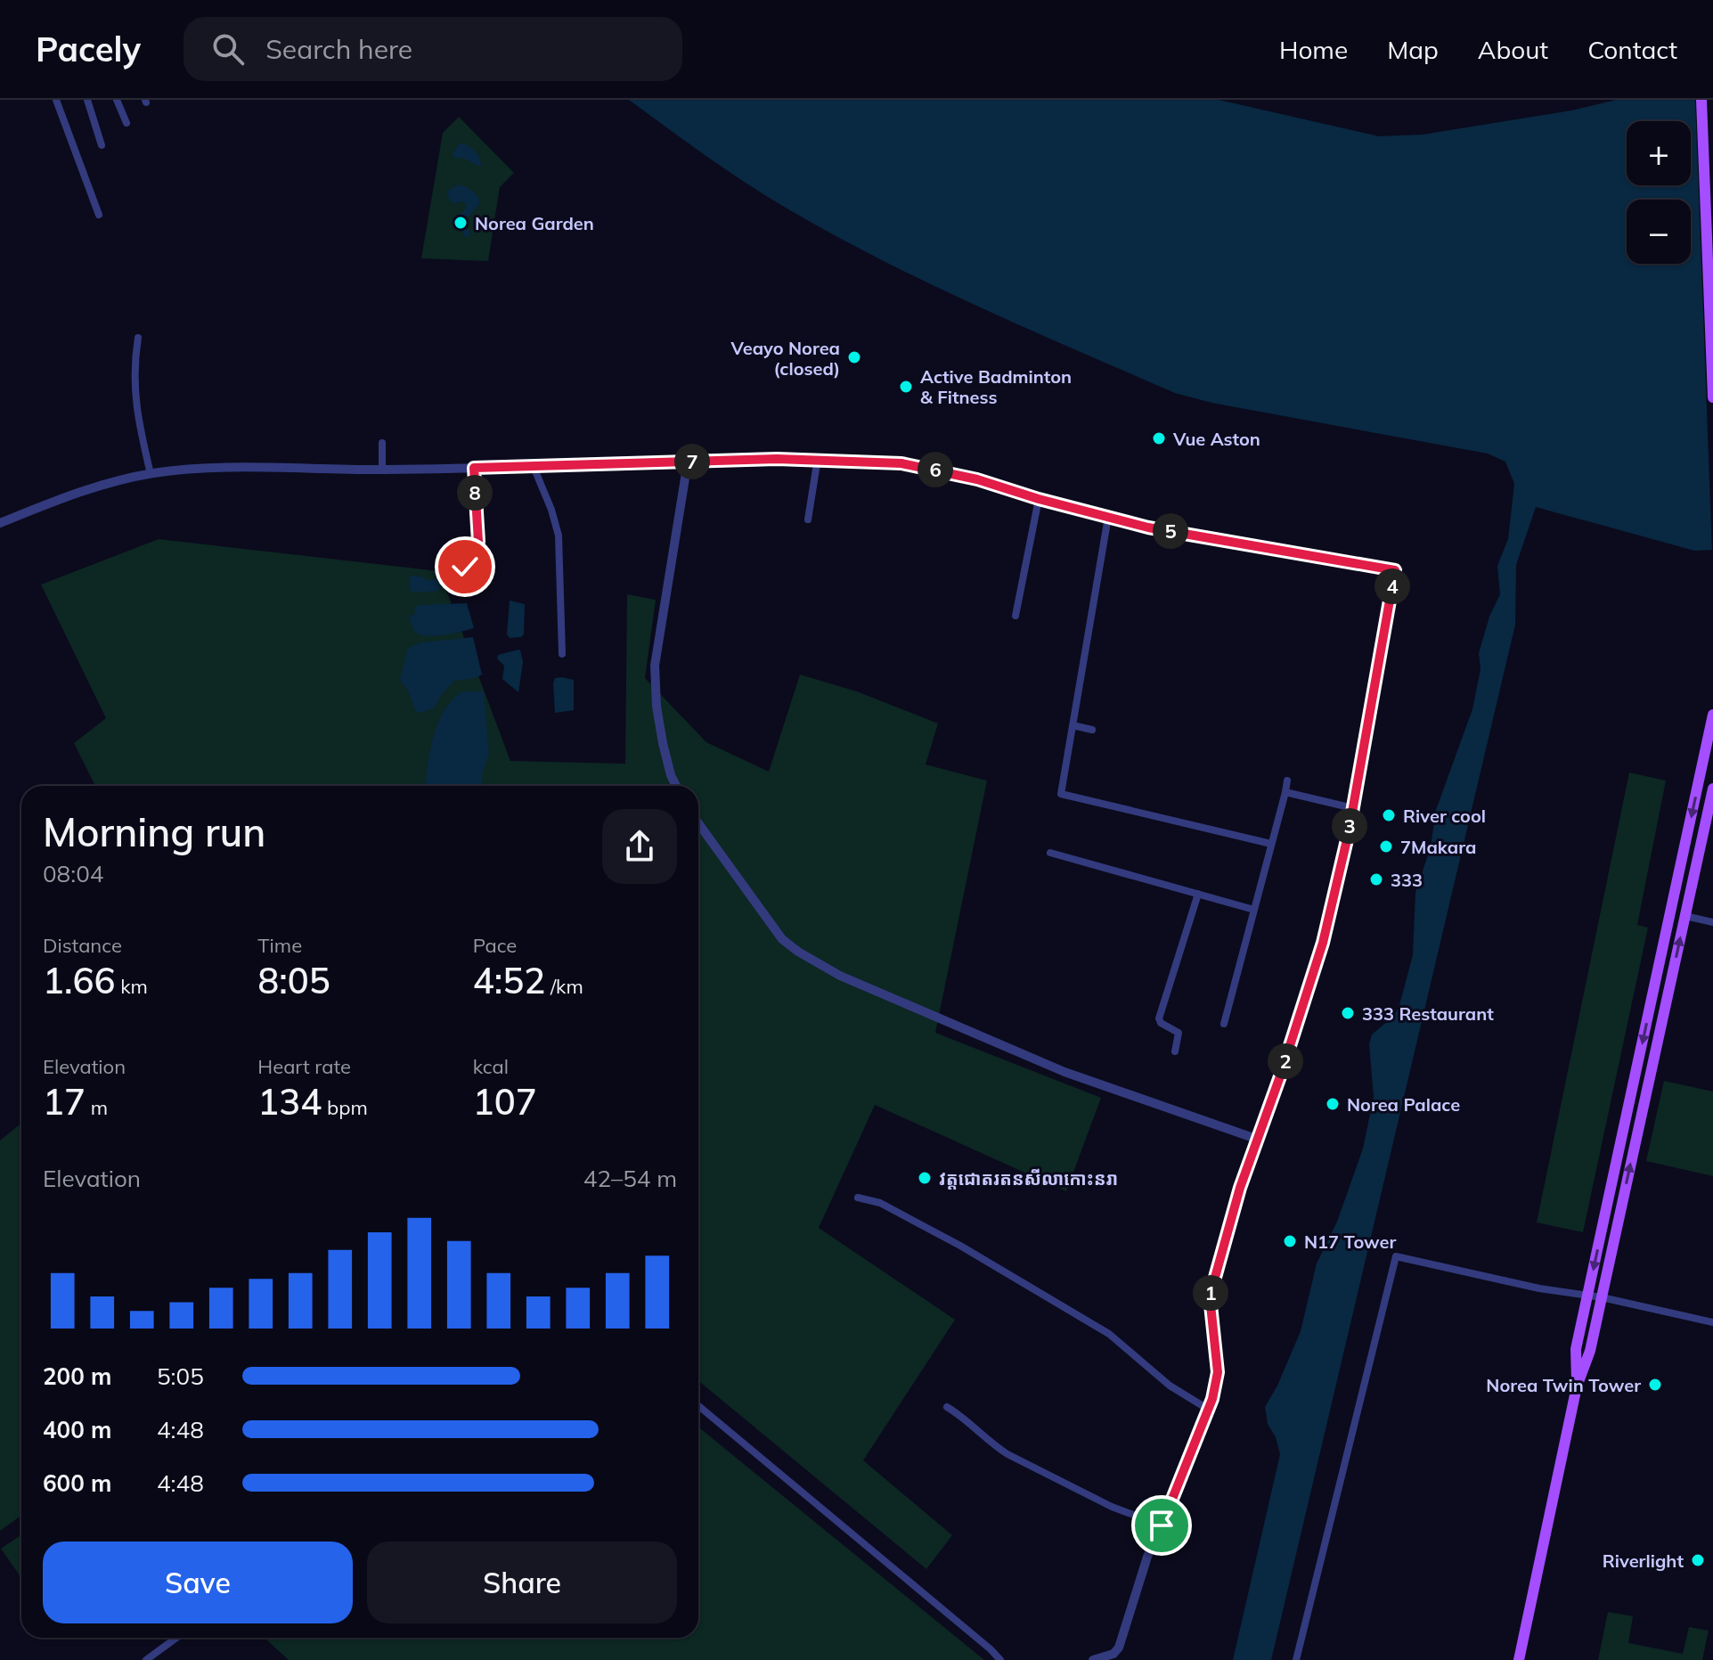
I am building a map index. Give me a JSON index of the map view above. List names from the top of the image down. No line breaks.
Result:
{"places":["Norea Garden","Veayo Norea (closed)","Active Badminton & Fitness","Vue Aston","River cool","7Makara","333","333 Restaurant","Norea Palace","វត្តជោតរតនសីលាកោះនរា","N17 Tower","Norea Twin Tower","Riverlight"],"page":{"header":"Pacely","search":"Search here","nav":["Home","Map","About","Contact"],"map_buttons":["+","−"],"pins":["7","6","8","5","4","3","2","1"],"heading":["Morning run","08:04"],"stats":[["Distance","1.66 km"],["Time","8:05"],["Pace","4:52 /km"],["Elevation","17 m"],["Heart rate","134 bpm"],["kcal","107"]],"chart":["Elevation","42–54 m"],"list":[{"name":"200 m","note":"5:05"},{"name":"400 m","note":"4:48"},{"name":"600 m","note":"4:48"}],"buttons":["Save","Share"]}}
